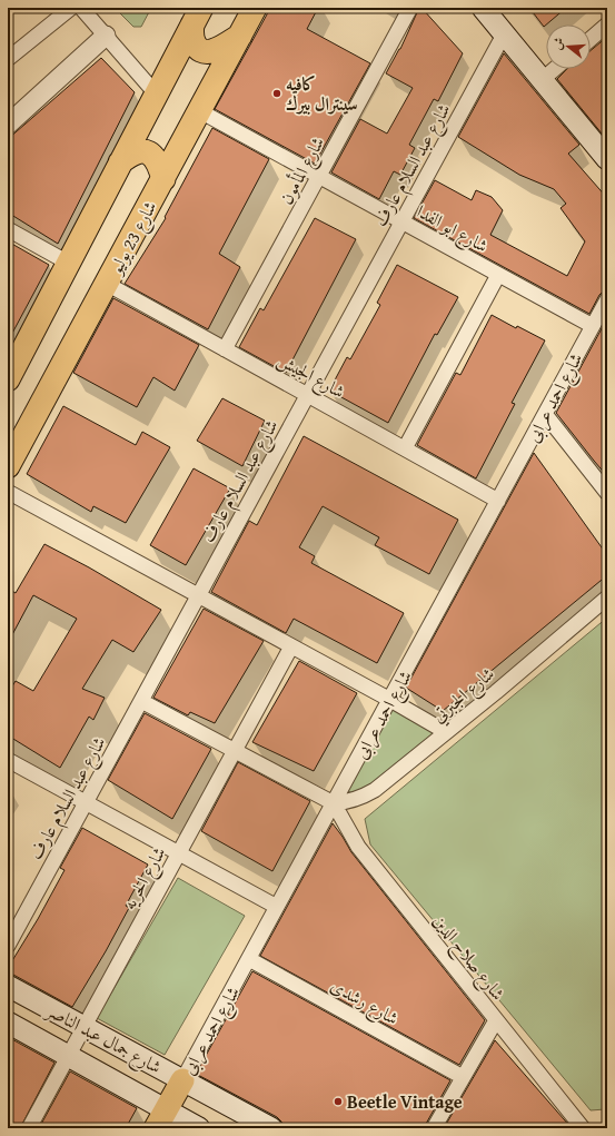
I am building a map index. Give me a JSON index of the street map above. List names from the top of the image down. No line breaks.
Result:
{"streets":{"main road":["شارع 23 يوليو","شارع احمد عرابى","شارع جمال عبد الناصر"],"street":["شارع عبد السلام عارف","شارع المأمون","شارع ابو الفدا","شارع الجيش","شارع الجبرتي","شارع الحريه","شارع صلاح الدين","شارع رشدى"]},"crossings":[["شارع عبد السلام عارف","شارع ابو الفدا"],["شارع عبد السلام عارف","شارع الجيش"],["شارع المأمون","شارع ابو الفدا"],["شارع المأمون","شارع الجيش"],["شارع ابو الفدا","شارع 23 يوليو"],["شارع ابو الفدا","شارع احمد عرابى"],["شارع 23 يوليو","شارع الجيش"],["شارع الجيش","شارع احمد عرابى"],["شارع احمد عرابى","شارع الجبرتي"],["شارع احمد عرابى","شارع صلاح الدين"],["شارع احمد عرابى","شارع رشدى"],["شارع احمد عرابى","شارع جمال عبد الناصر"],["شارع الجبرتي","شارع صلاح الدين"],["شارع الحريه","شارع جمال عبد الناصر"]],"places":["كافيه سينترال بيرك","Beetle Vintage"],"north":"left"}
